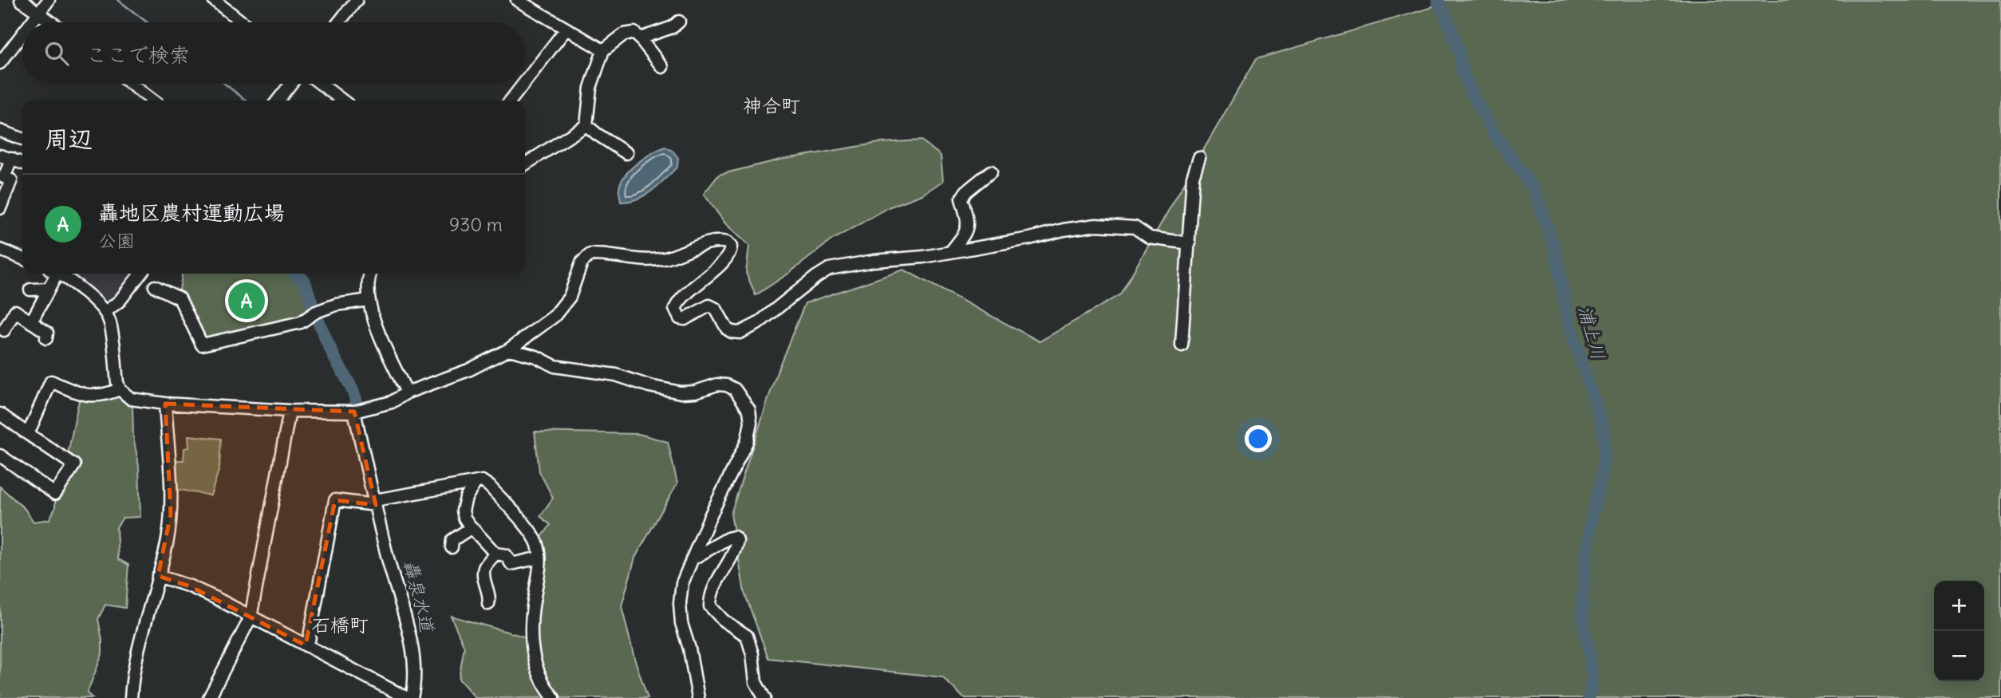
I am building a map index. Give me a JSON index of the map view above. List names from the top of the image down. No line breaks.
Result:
{"districts":["神合町","石橋町"],"water":["浦上川","轟泉水道"],"page":{"search":"ここで検索","heading":"周辺","list":[{"mark":"A","name":"轟地区農村運動広場","note":"公園","value":"930 m"}],"pins":"A","map_buttons":["+","−"]}}
